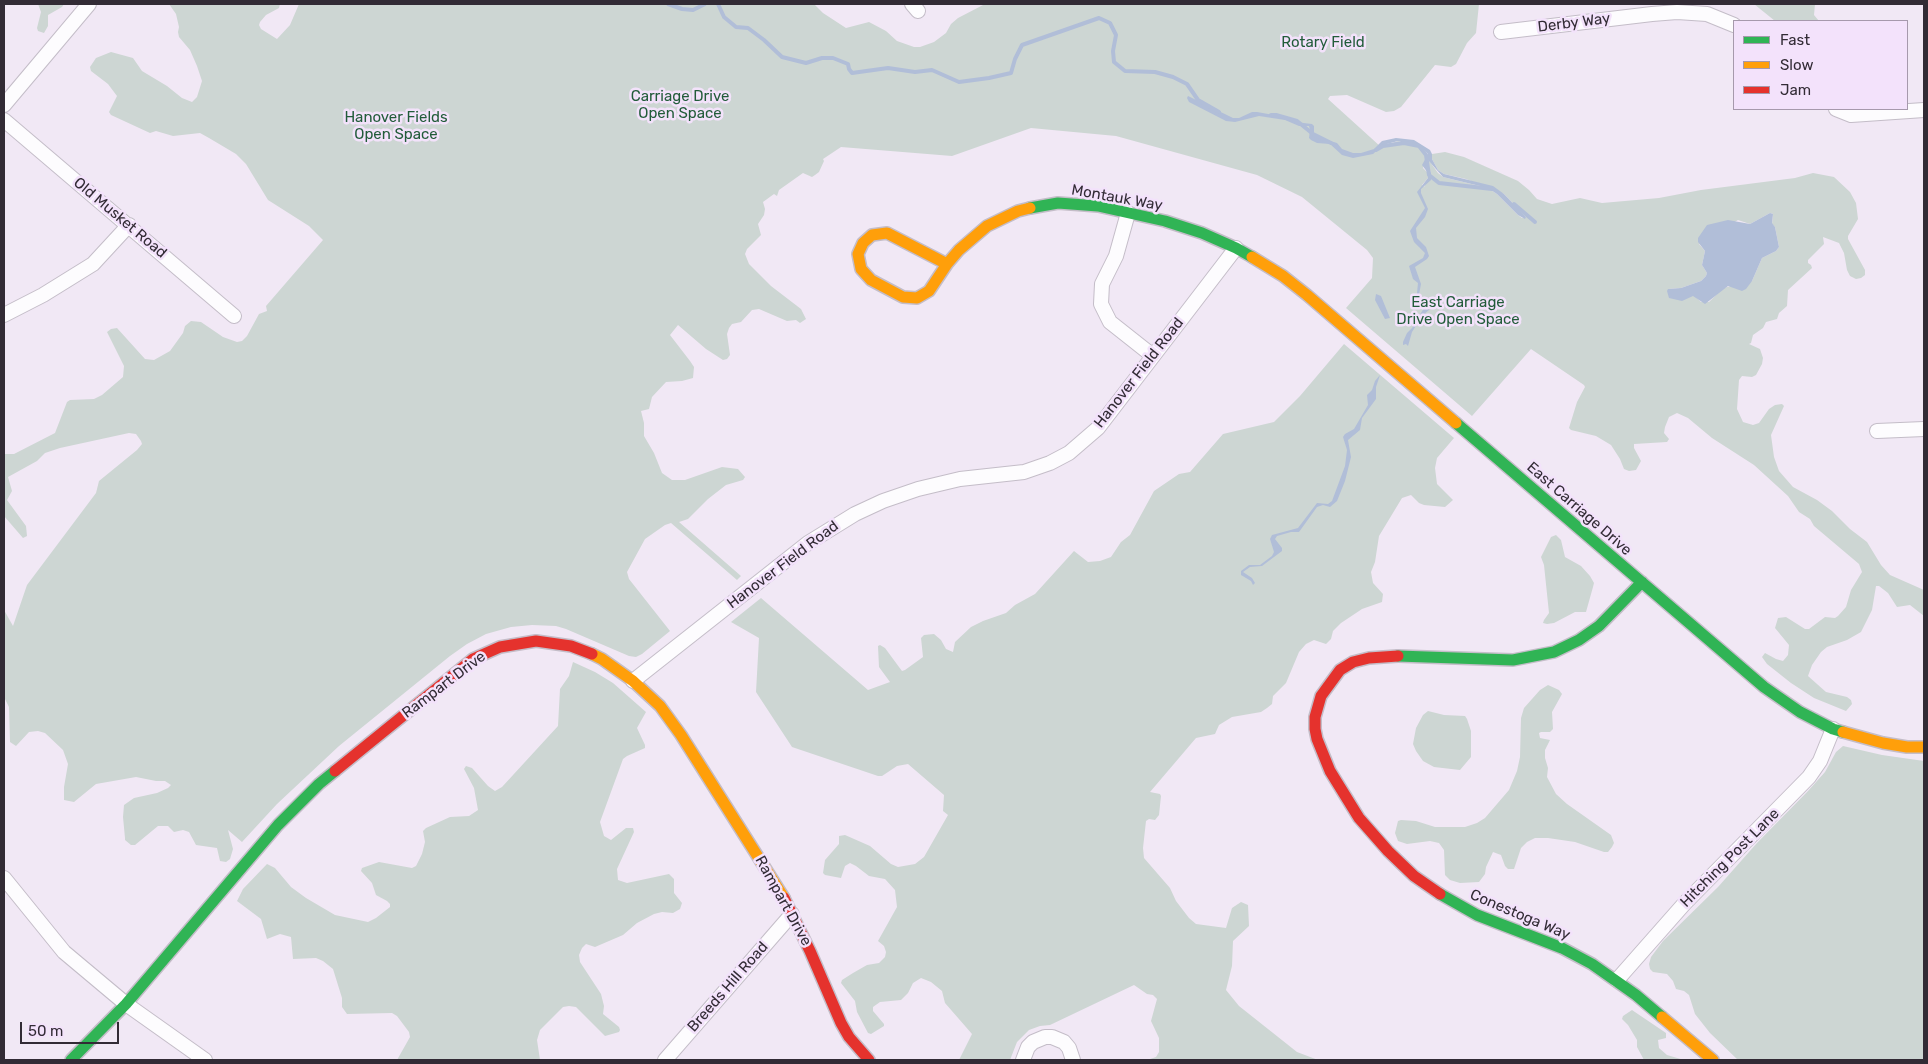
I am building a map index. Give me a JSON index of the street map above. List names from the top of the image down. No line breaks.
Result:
{"streets":{"street":["Derby Way","Montauk Way","Old Musket Road","Hanover Field Road","East Carriage Drive","Rampart Drive","Hitching Post Lane","Conestoga Way","Breeds Hill Road"]},"crossings":[["Montauk Way","Hanover Field Road"],["Montauk Way","East Carriage Drive"],["Hanover Field Road","East Carriage Drive"],["Hanover Field Road","Rampart Drive"],["East Carriage Drive","Hitching Post Lane"],["East Carriage Drive","Conestoga Way"],["Rampart Drive","Breeds Hill Road"],["Hitching Post Lane","Conestoga Way"]],"parks":["Rotary Field","Carriage Drive Open Space","Hanover Fields Open Space","East Carriage Drive Open Space"],"legend":["Fast","Slow","Jam"],"scale_bar":"50 m"}
